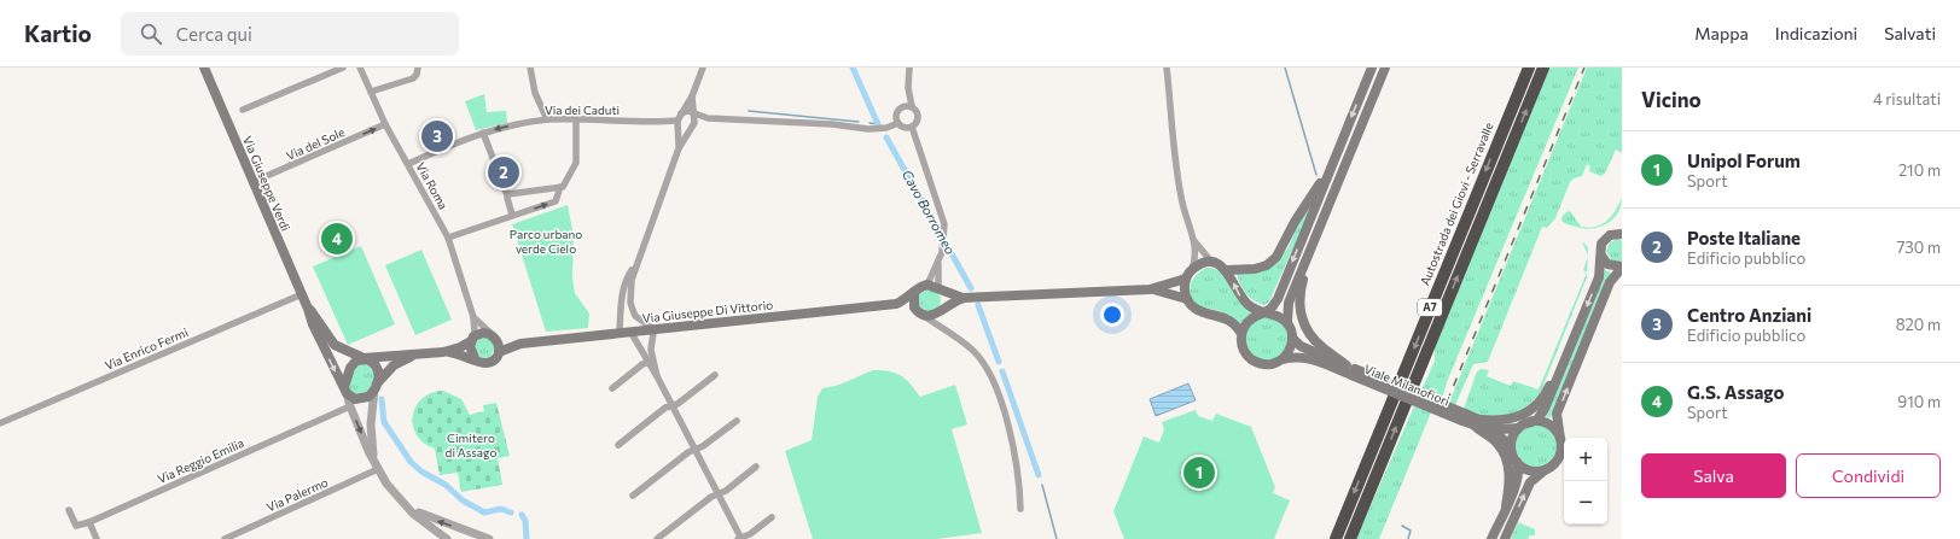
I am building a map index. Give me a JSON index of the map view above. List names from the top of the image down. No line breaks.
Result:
{"streets":{"highway":["Autostrada dei Giovi - Serravalle","A7"],"main road":["Via Giuseppe Verdi","Via Giuseppe Di Vittorio","Viale Milanofiori"],"street":["Via dei Caduti","Via del Sole","Via Roma","Via Enrico Fermi","Via Reggio Emilia","Via Palermo"]},"crossings":[["Via dei Caduti","Via Roma"],["Via del Sole","Via Giuseppe Verdi"],["Via del Sole","Via Roma"],["Via Giuseppe Verdi","Via Enrico Fermi"],["Via Roma","Via Giuseppe Di Vittorio"]],"one_way":["Via del Sole"],"water":["Cavo Borromeo"],"parks":["Parco urbano verde Cielo","Cimitero di Assago"],"page":{"header":"Kartio","search":"Cerca qui","nav":["Mappa","Indicazioni","Salvati"],"heading":["Vicino","4 risultati"],"pins":["3","2","4","1"],"list":[{"mark":"1","name":"Unipol Forum","note":"Sport","value":"210 m"},{"mark":"2","name":"Poste Italiane","note":"Edificio pubblico","value":"730 m"},{"mark":"3","name":"Centro Anziani","note":"Edificio pubblico","value":"820 m"},{"mark":"4","name":"G.S. Assago","note":"Sport","value":"910 m"}],"map_buttons":["+","−"],"buttons":["Salva","Condividi"]}}
